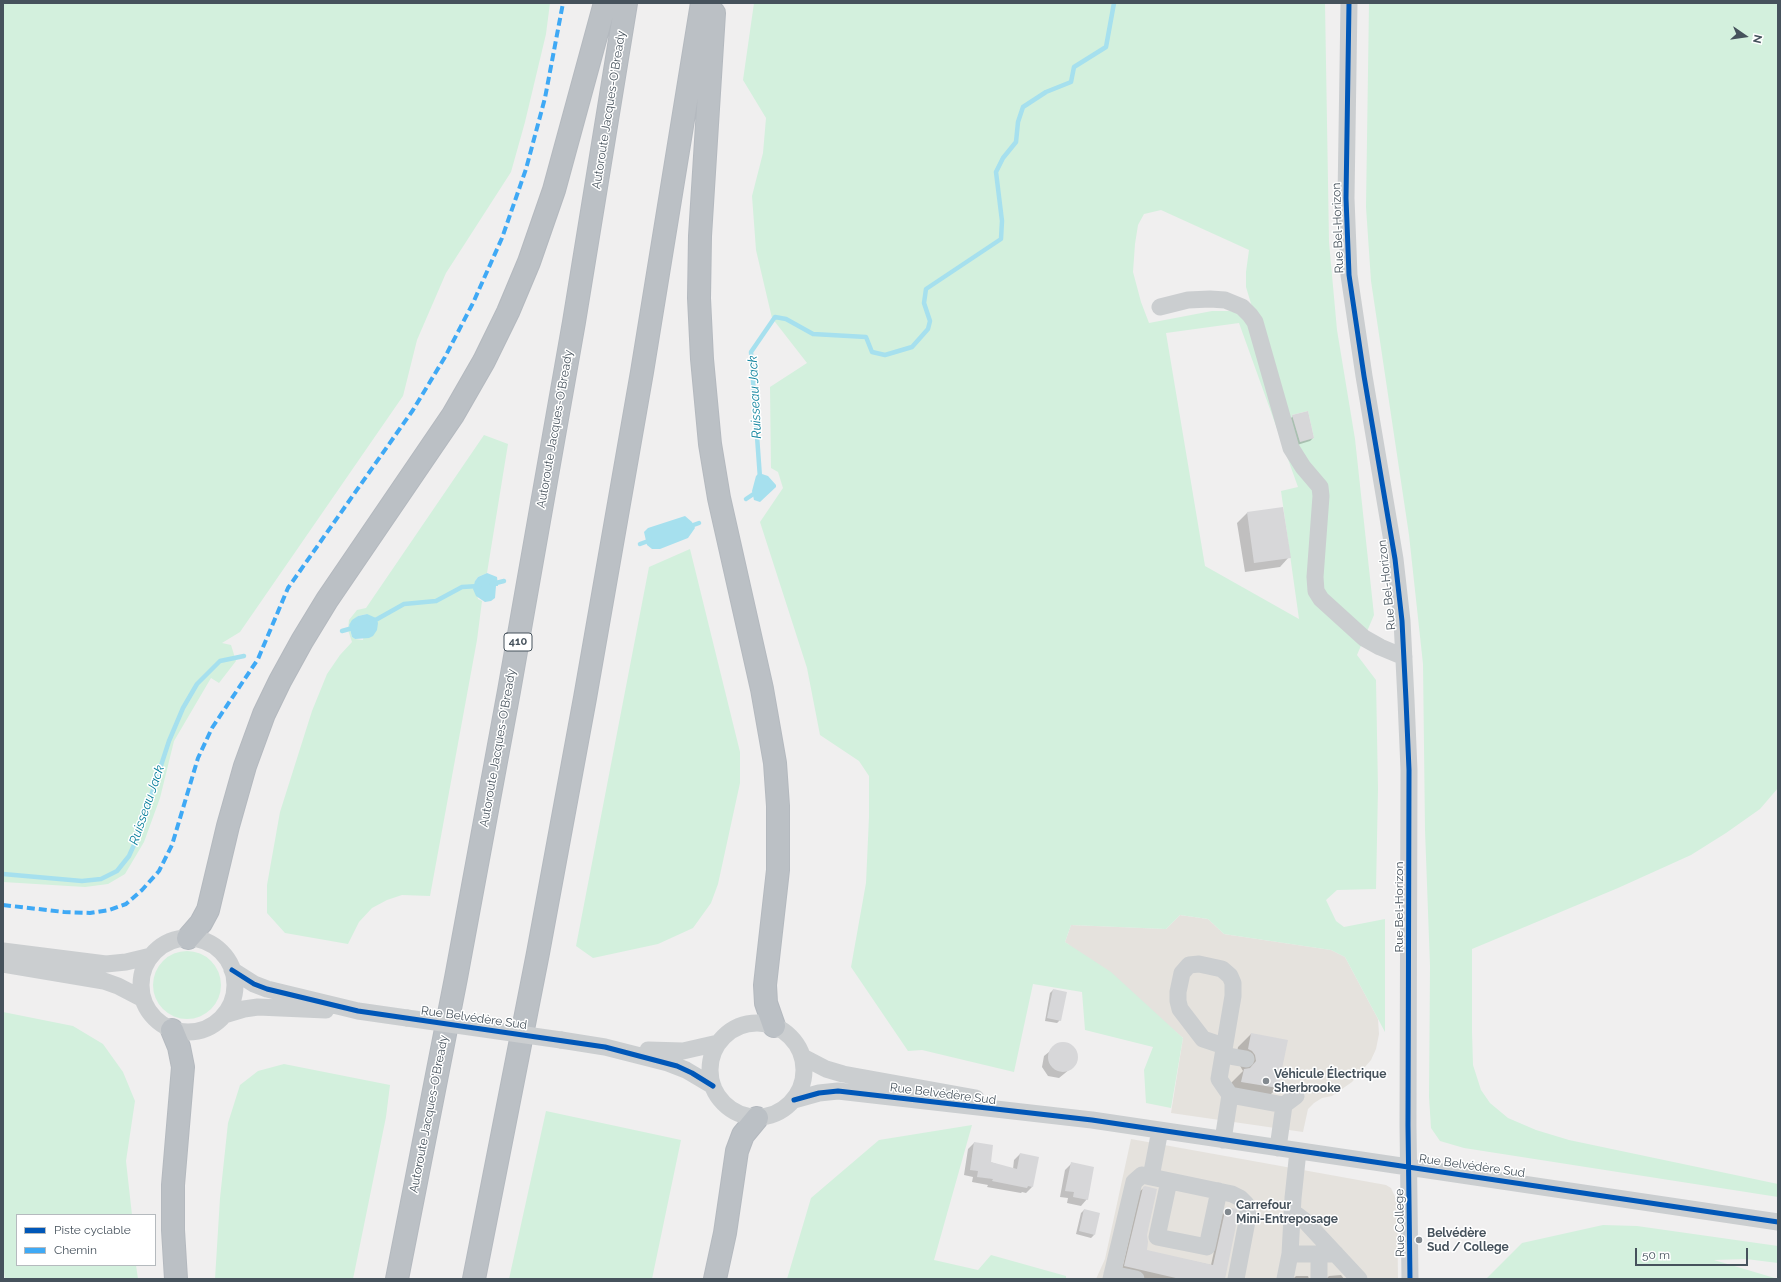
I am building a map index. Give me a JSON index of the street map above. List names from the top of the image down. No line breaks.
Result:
{"streets":{"highway":["Autoroute Jacques-O'Bready","410"],"street":["Rue Bel-Horizon","Rue Belvédère Sud","Rue College"]},"crossings":[["Rue Bel-Horizon","Rue Belvédère Sud"],["Rue Bel-Horizon","Rue College"],["Rue Belvédère Sud","Rue College"]],"water":["Ruisseau Jack"],"places":["Véhicule Électrique Sherbrooke","Carrefour Mini-Entreposage","Belvédère Sud / College"],"legend":["Piste cyclable","Chemin"],"scale_bar":"50 m","north":"right"}
